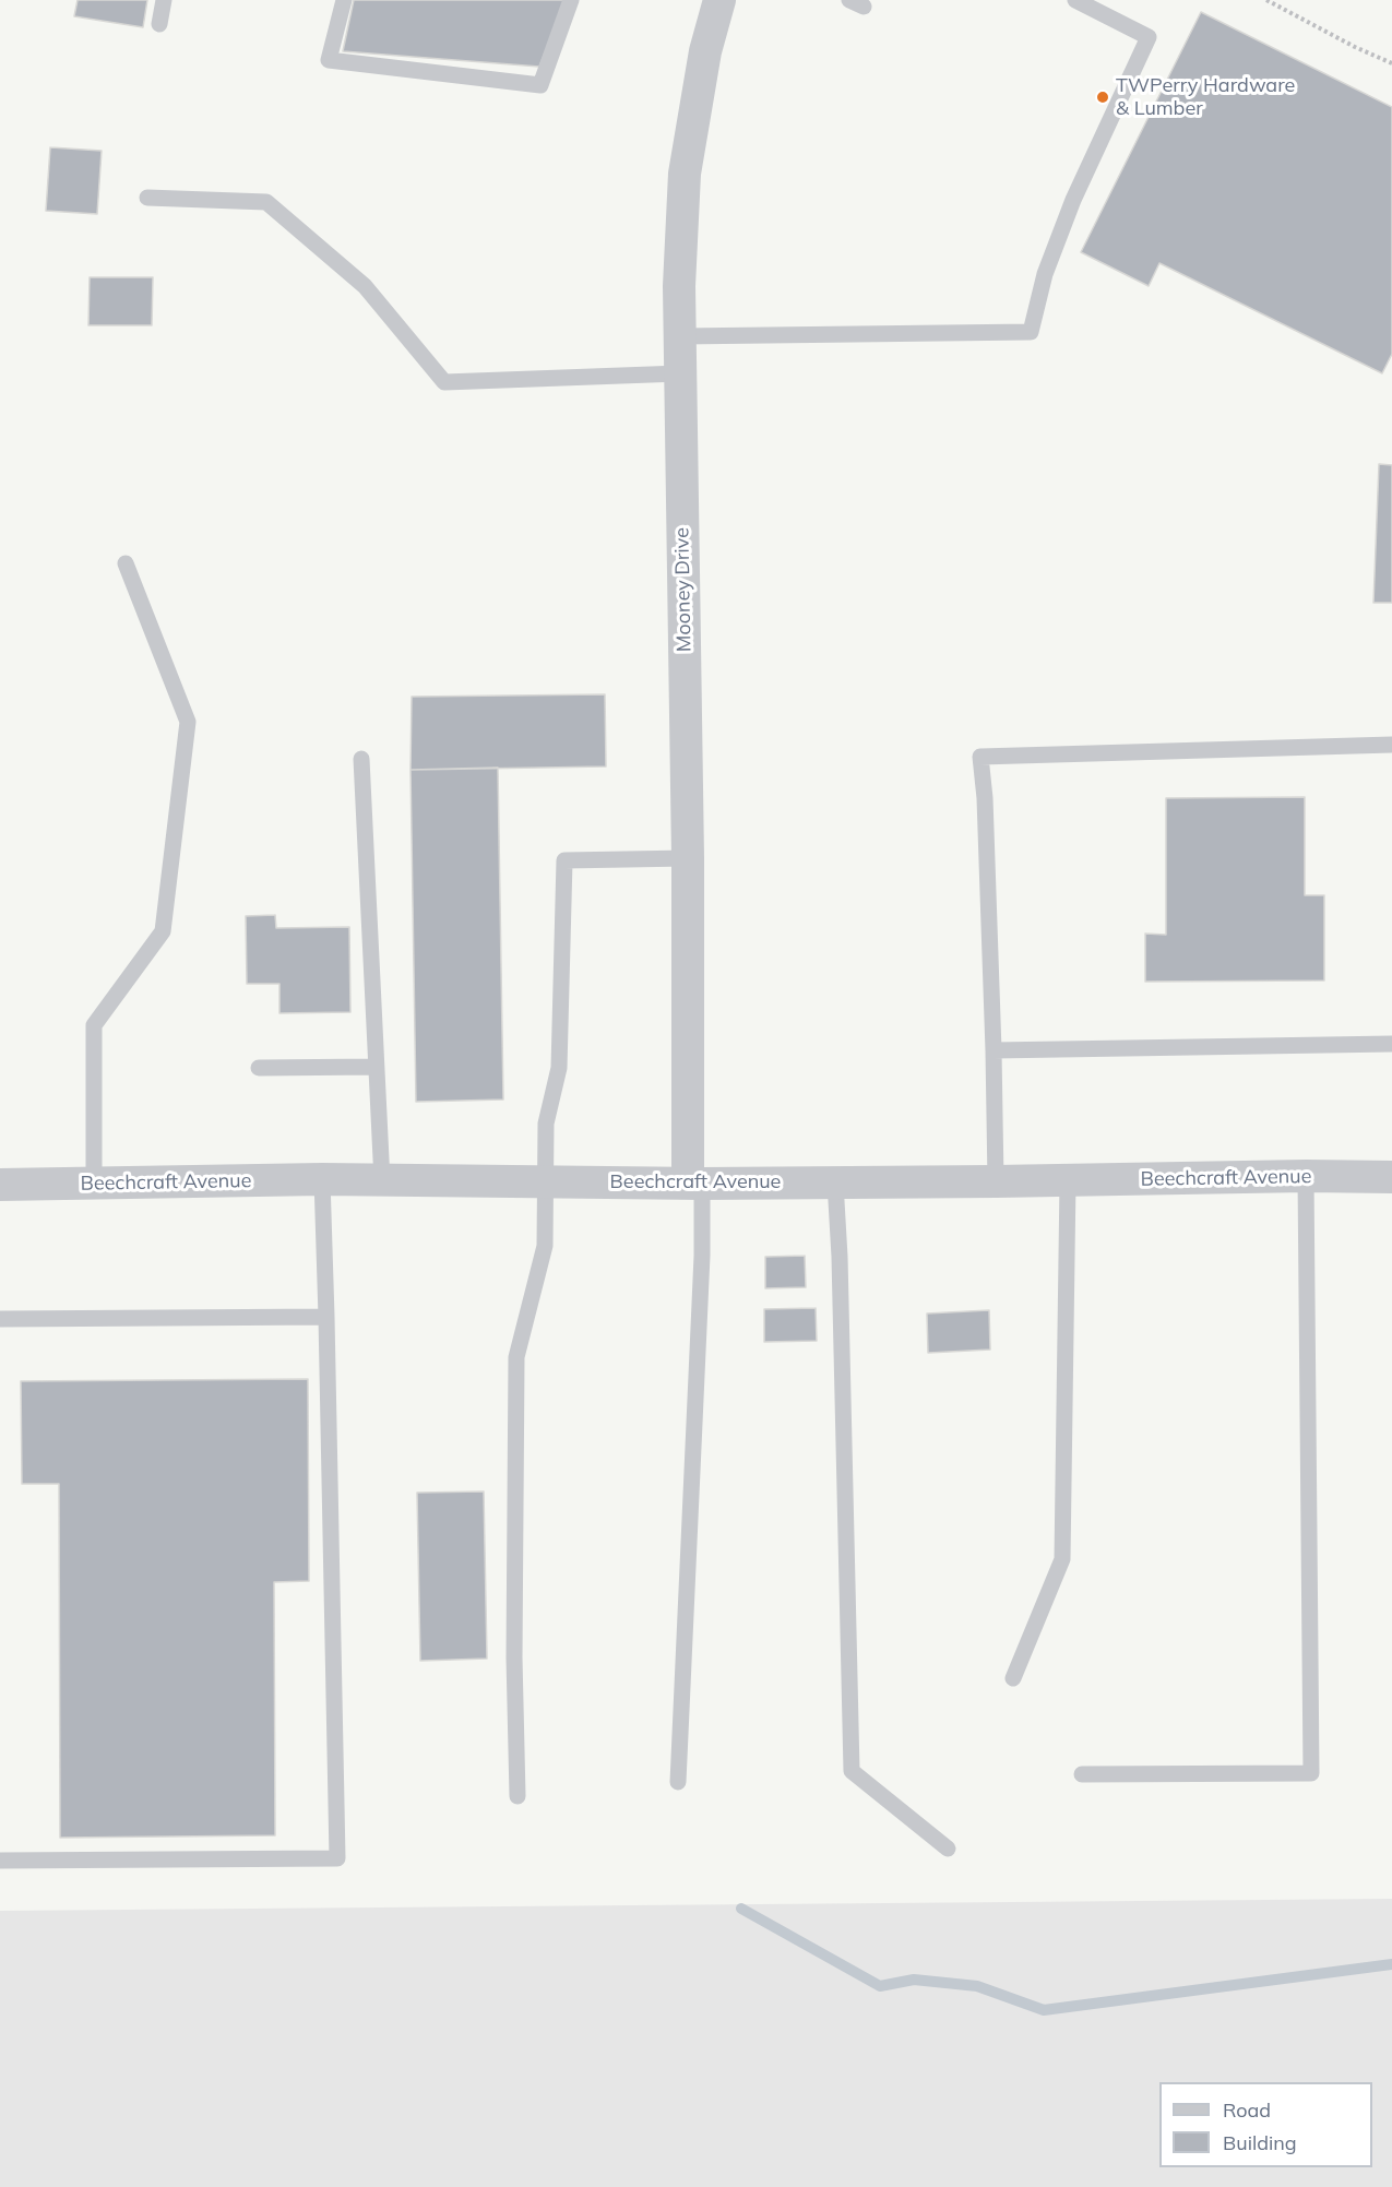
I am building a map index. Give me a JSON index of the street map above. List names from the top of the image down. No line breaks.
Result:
{"streets":{"street":["Mooney Drive","Beechcraft Avenue"]},"crossings":[["Mooney Drive","Beechcraft Avenue"]],"places":["TWPerry Hardware & Lumber"],"legend":["Road","Building"]}
